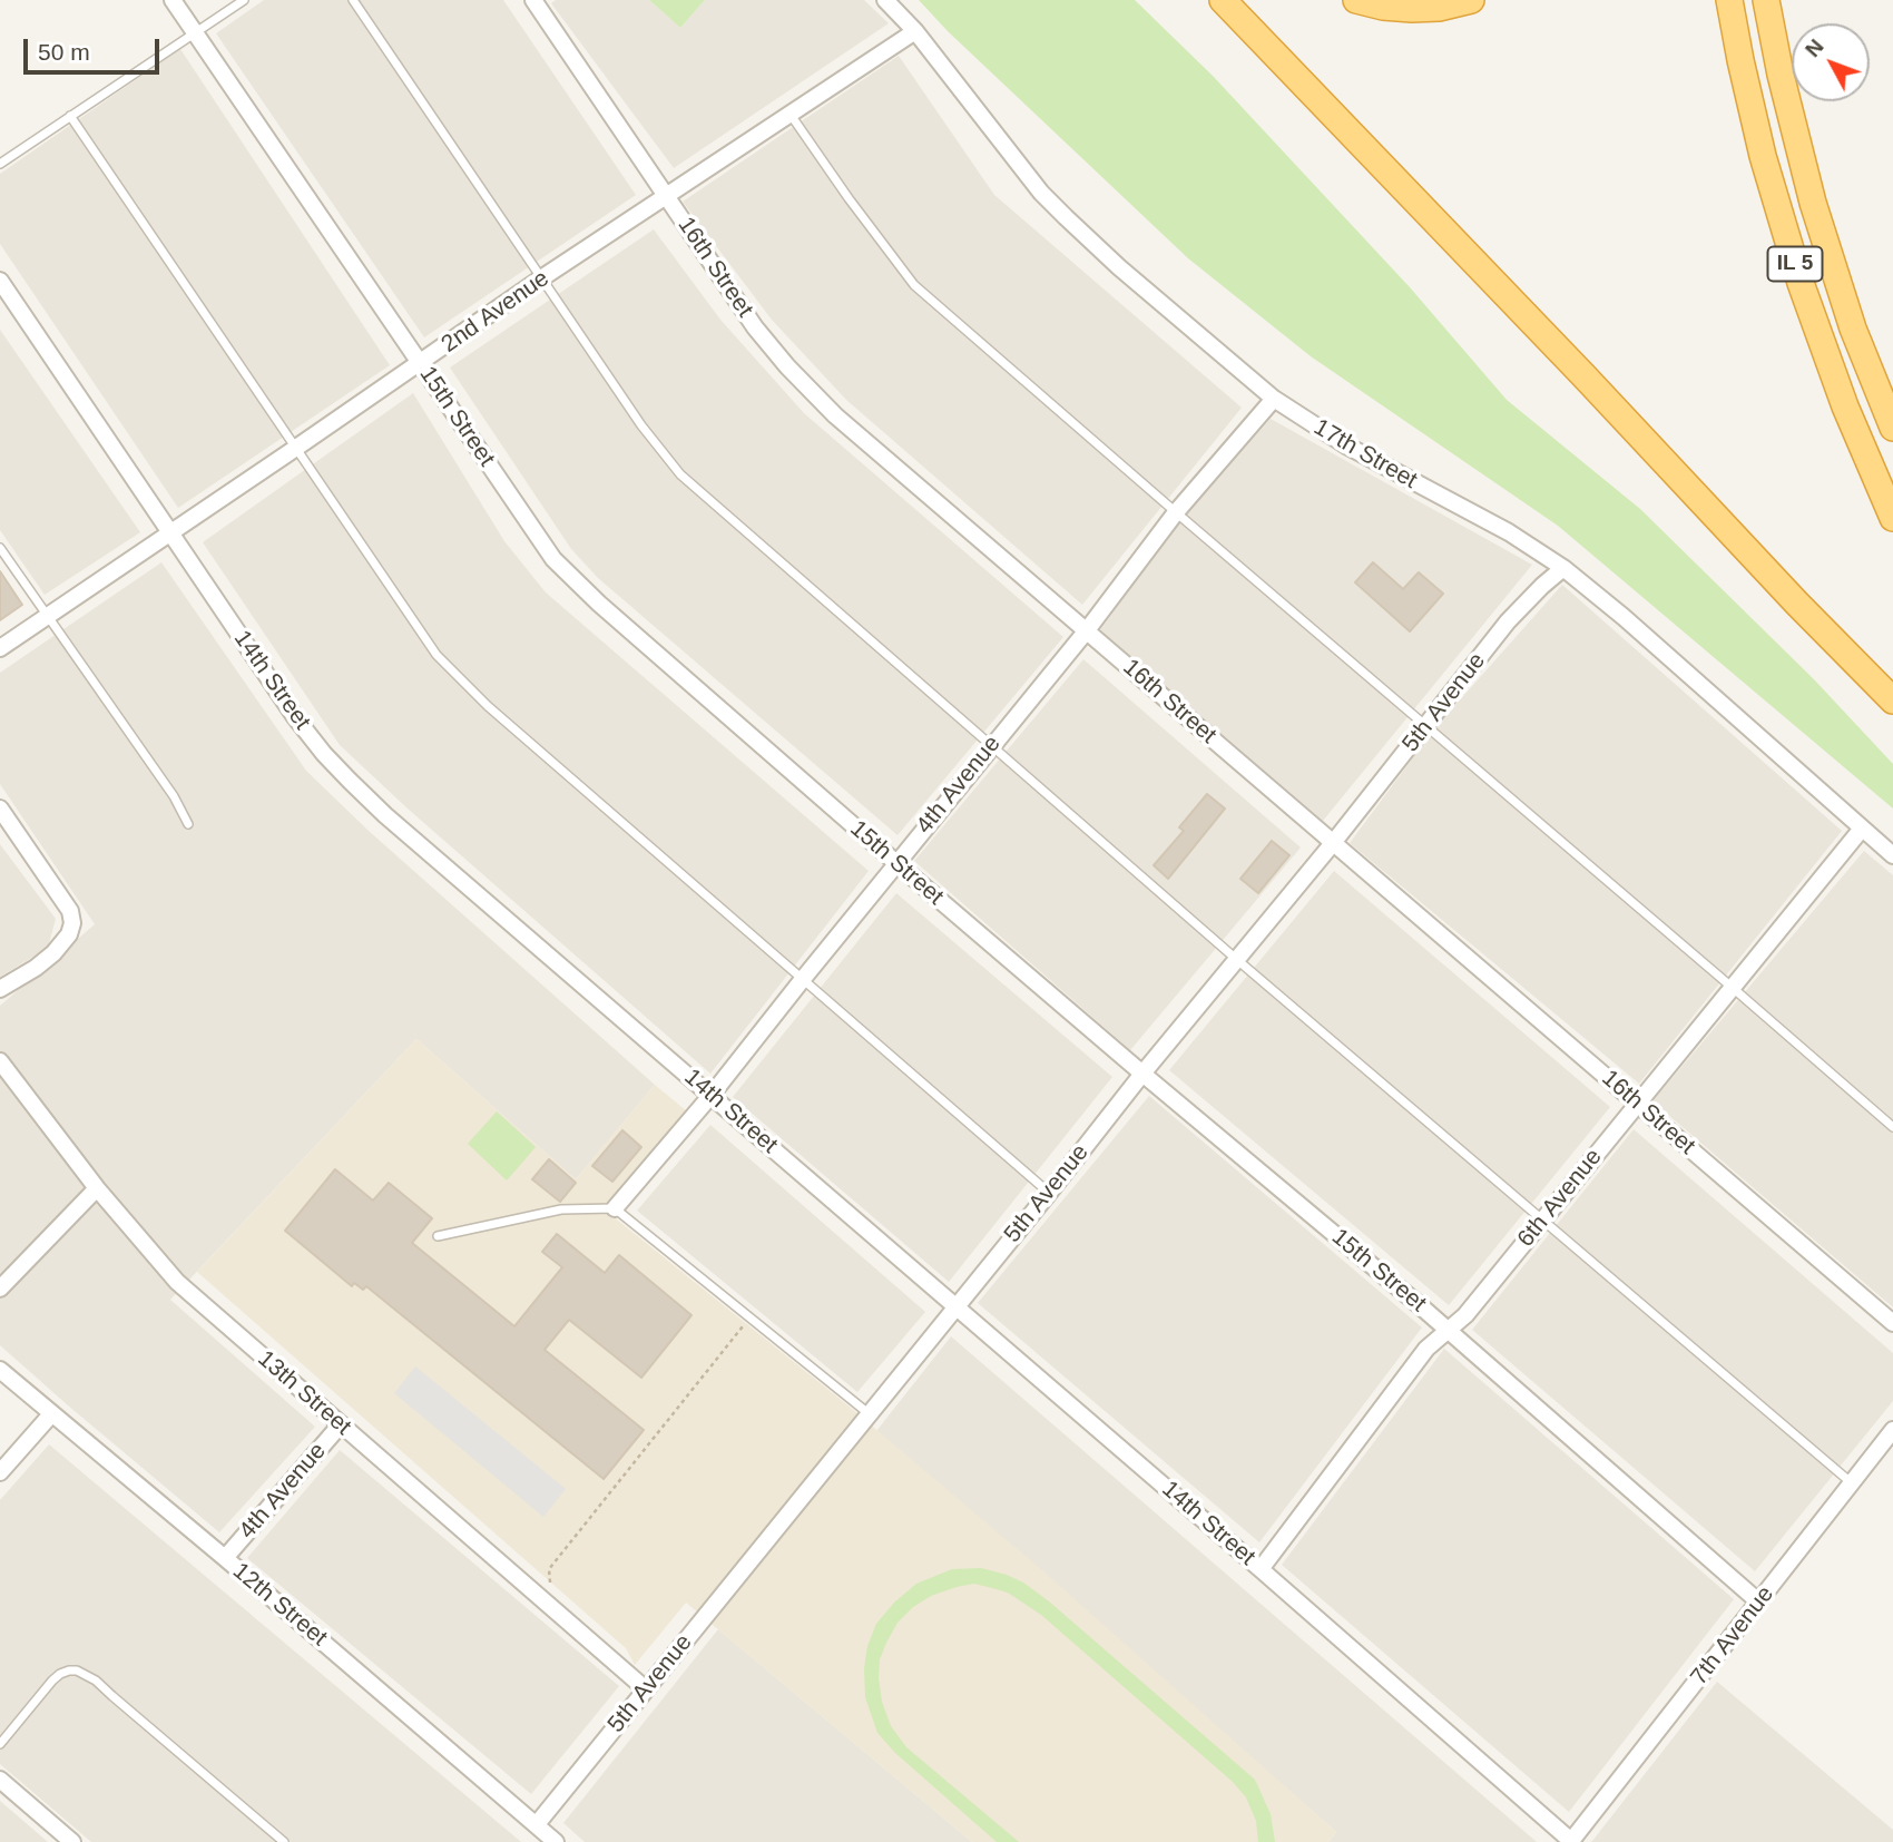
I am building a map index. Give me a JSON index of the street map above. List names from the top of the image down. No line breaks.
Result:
{"streets":{"highway":["IL 5"],"street":["16th Street","2nd Avenue","15th Street","17th Street","14th Street","5th Avenue","4th Avenue","6th Avenue","13th Street","12th Street","7th Avenue"]},"crossings":[["16th Street","2nd Avenue"],["16th Street","5th Avenue"],["16th Street","4th Avenue"],["16th Street","6th Avenue"],["2nd Avenue","15th Street"],["2nd Avenue","17th Street"],["2nd Avenue","14th Street"],["15th Street","5th Avenue"],["15th Street","4th Avenue"],["15th Street","6th Avenue"],["15th Street","7th Avenue"],["17th Street","5th Avenue"],["17th Street","4th Avenue"],["17th Street","6th Avenue"],["14th Street","5th Avenue"],["14th Street","4th Avenue"],["14th Street","6th Avenue"],["14th Street","7th Avenue"],["5th Avenue","13th Street"],["5th Avenue","12th Street"],["4th Avenue","13th Street"],["4th Avenue","12th Street"]],"scale_bar":"50 m","north":"top left"}
